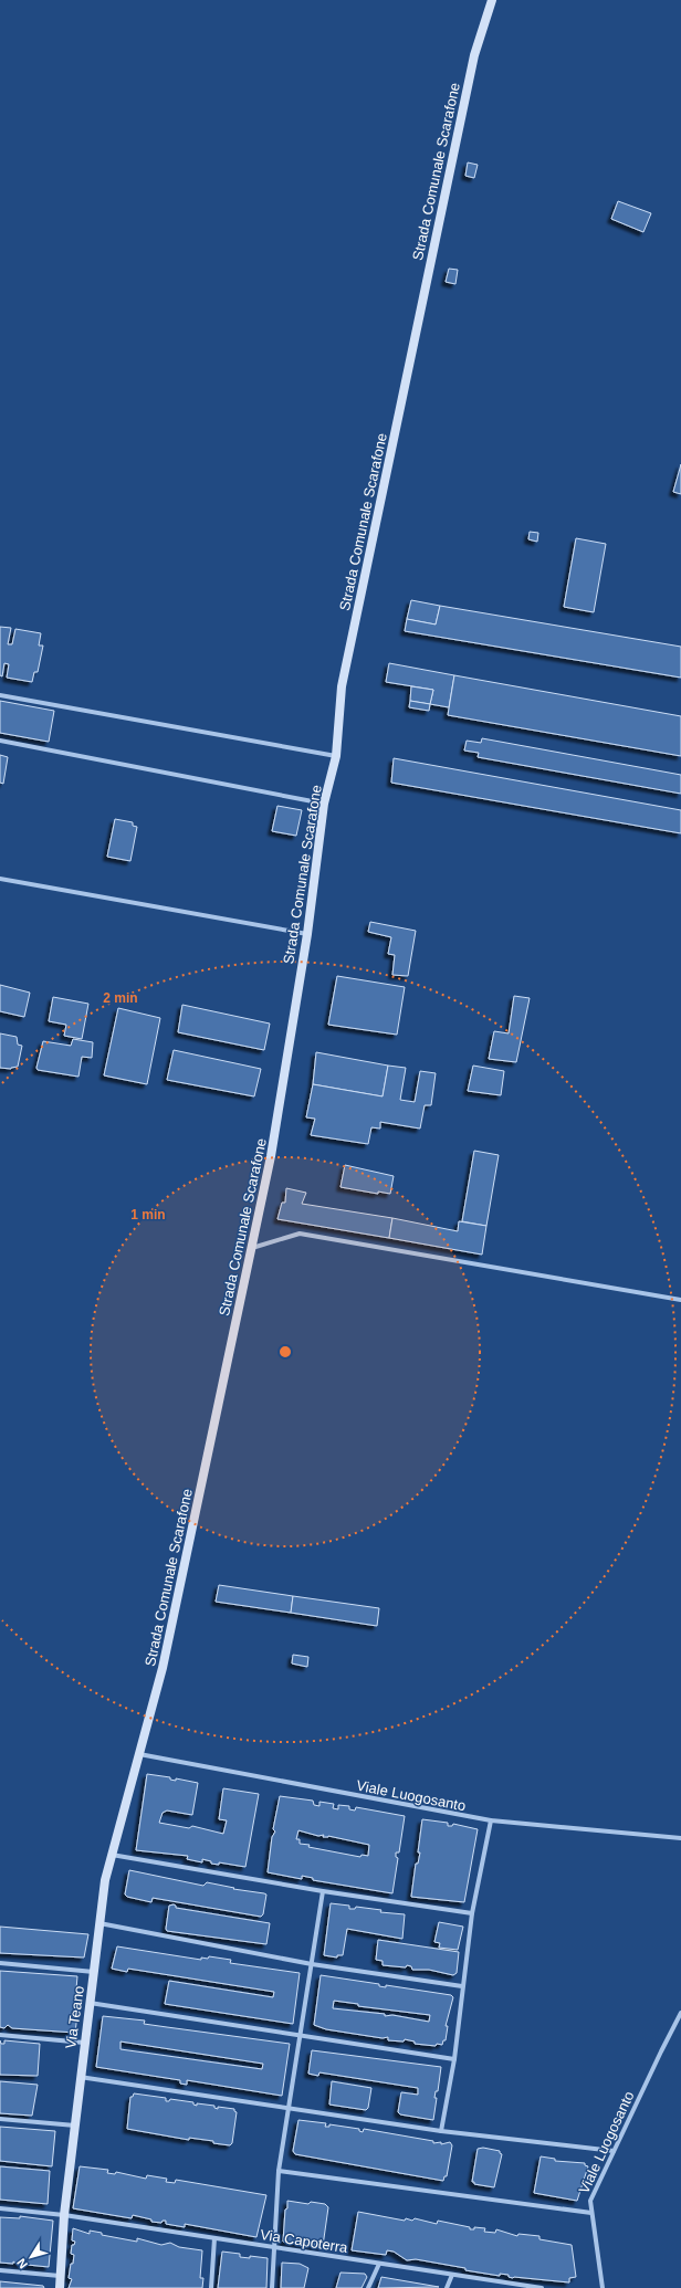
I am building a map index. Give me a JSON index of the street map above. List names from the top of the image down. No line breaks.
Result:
{"streets":{"street":["Strada Comunale Scarafone","Viale Luogosanto","Via Teano","Via Capoterra"]},"crossings":[["Strada Comunale Scarafone","Viale Luogosanto"],["Strada Comunale Scarafone","Via Teano"],["Viale Luogosanto","Via Teano"],["Via Teano","Via Capoterra"]],"north":"bottom left","rings":["2 min","1 min"]}
